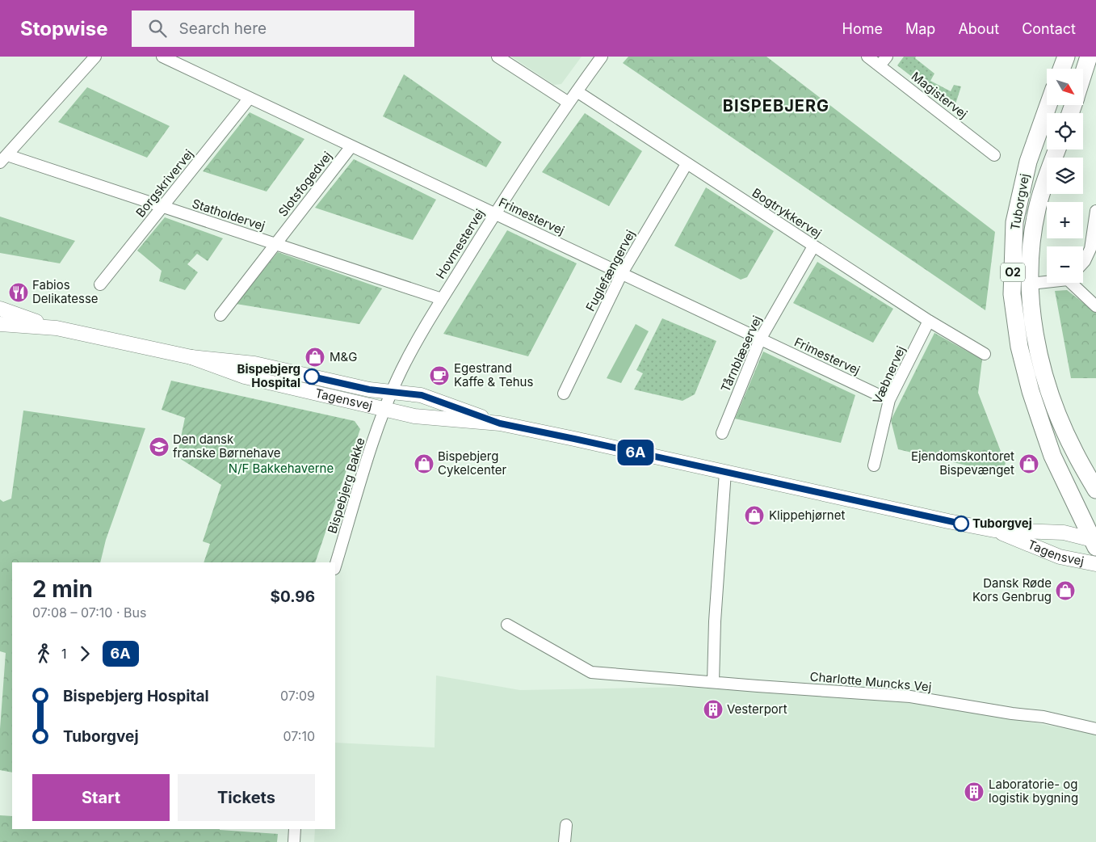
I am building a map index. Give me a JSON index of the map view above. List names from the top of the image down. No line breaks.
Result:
{"streets":{"main road":["Tuborgvej","O2"],"street":["Magistervej","Borgskrivervej","Slotsfogedvej","Bogtrykkervej","Statholdervej","Frimestervej","Hovmestervej","Fuglefængervej","Tårnblæservej","Væbnervej","Tagensvej","Bispebjerg Bakke","Charlotte Muncks Vej"]},"crossings":[["Borgskrivervej","Statholdervej"],["Borgskrivervej","Frimestervej"],["Slotsfogedvej","Statholdervej"],["Slotsfogedvej","Frimestervej"],["Tuborgvej","Tagensvej"],["Bogtrykkervej","Hovmestervej"],["Bogtrykkervej","Fuglefængervej"],["Bogtrykkervej","Tårnblæservej"],["Bogtrykkervej","Væbnervej"],["Statholdervej","Hovmestervej"],["Frimestervej","Hovmestervej"],["Frimestervej","Fuglefængervej"],["Frimestervej","Tårnblæservej"],["Frimestervej","Væbnervej"],["Hovmestervej","Tagensvej"],["Hovmestervej","Bispebjerg Bakke"],["Tagensvej","Bispebjerg Bakke"]],"districts":["BISPEBJERG"],"parks":["N/F Bakkehaverne"],"places":{"restaurant":["Fabios Delikatesse"],"shop":["M&G","Bispebjerg Cykelcenter","Ejendomskontoret Bispevænget","Klippehjørnet","Dansk Røde Kors Genbrug"],"cafe":["Egestrand Kaffe & Tehus"],"other":["Bispebjerg Hospital","Tuborgvej"],"school or university":["Den dansk franske Børnehave"],"building":["Vesterport","Laboratorie- og logistik bygning"]},"lines":["bus line 6A"],"north":"bottom right","page":{"header":"Stopwise","search":"Search here","nav":["Home","Map","About","Contact"],"on_map":"6A","map_buttons":["+","−"],"heading":["2 min","07:08 – 07:10 · Bus","$0.96"],"legs":["1","6A"],"list":[{"name":"Bispebjerg Hospital","value":"07:09"},{"name":"Tuborgvej","value":"07:10"}],"buttons":["Start","Tickets"]}}
